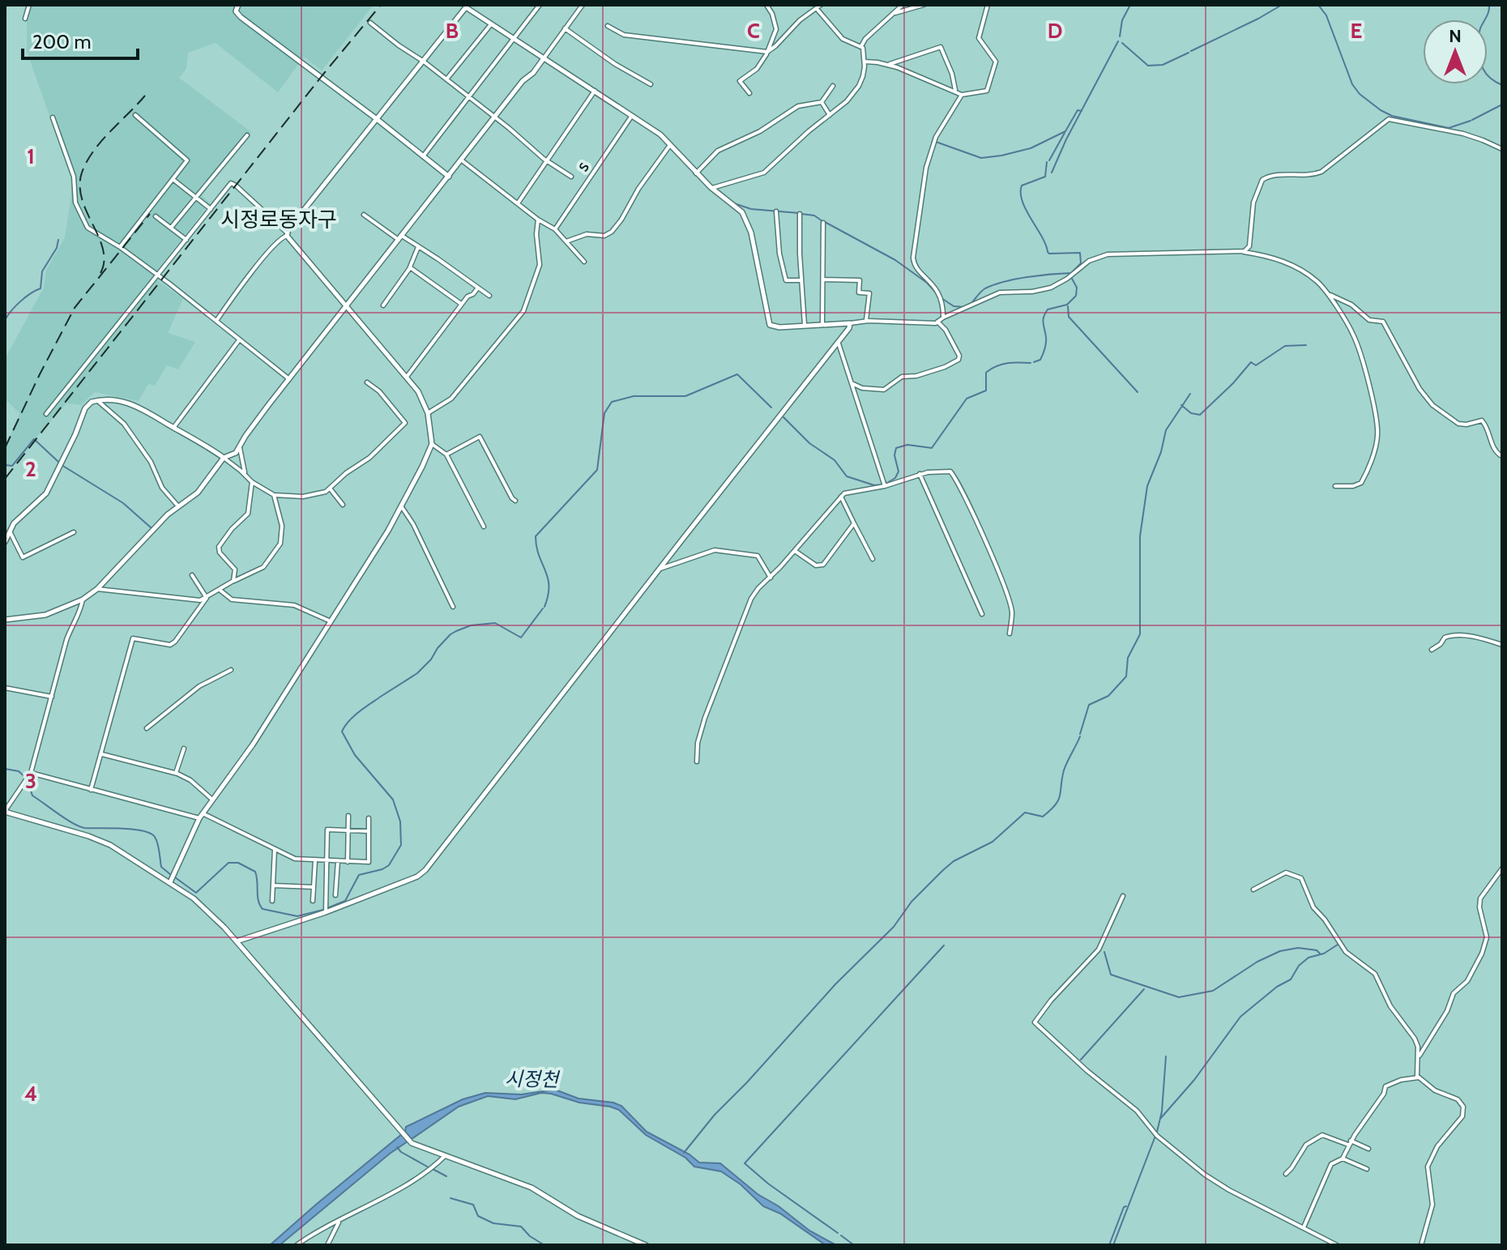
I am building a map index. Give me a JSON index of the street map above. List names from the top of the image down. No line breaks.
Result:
{"streets":{"street":["s"]},"districts":["시정로동자구"],"water":["시정천"],"scale_bar":"200 m","north":"top","grid":{"columns":["B","C","D","E"],"rows":["1","2","3","4"]}}
